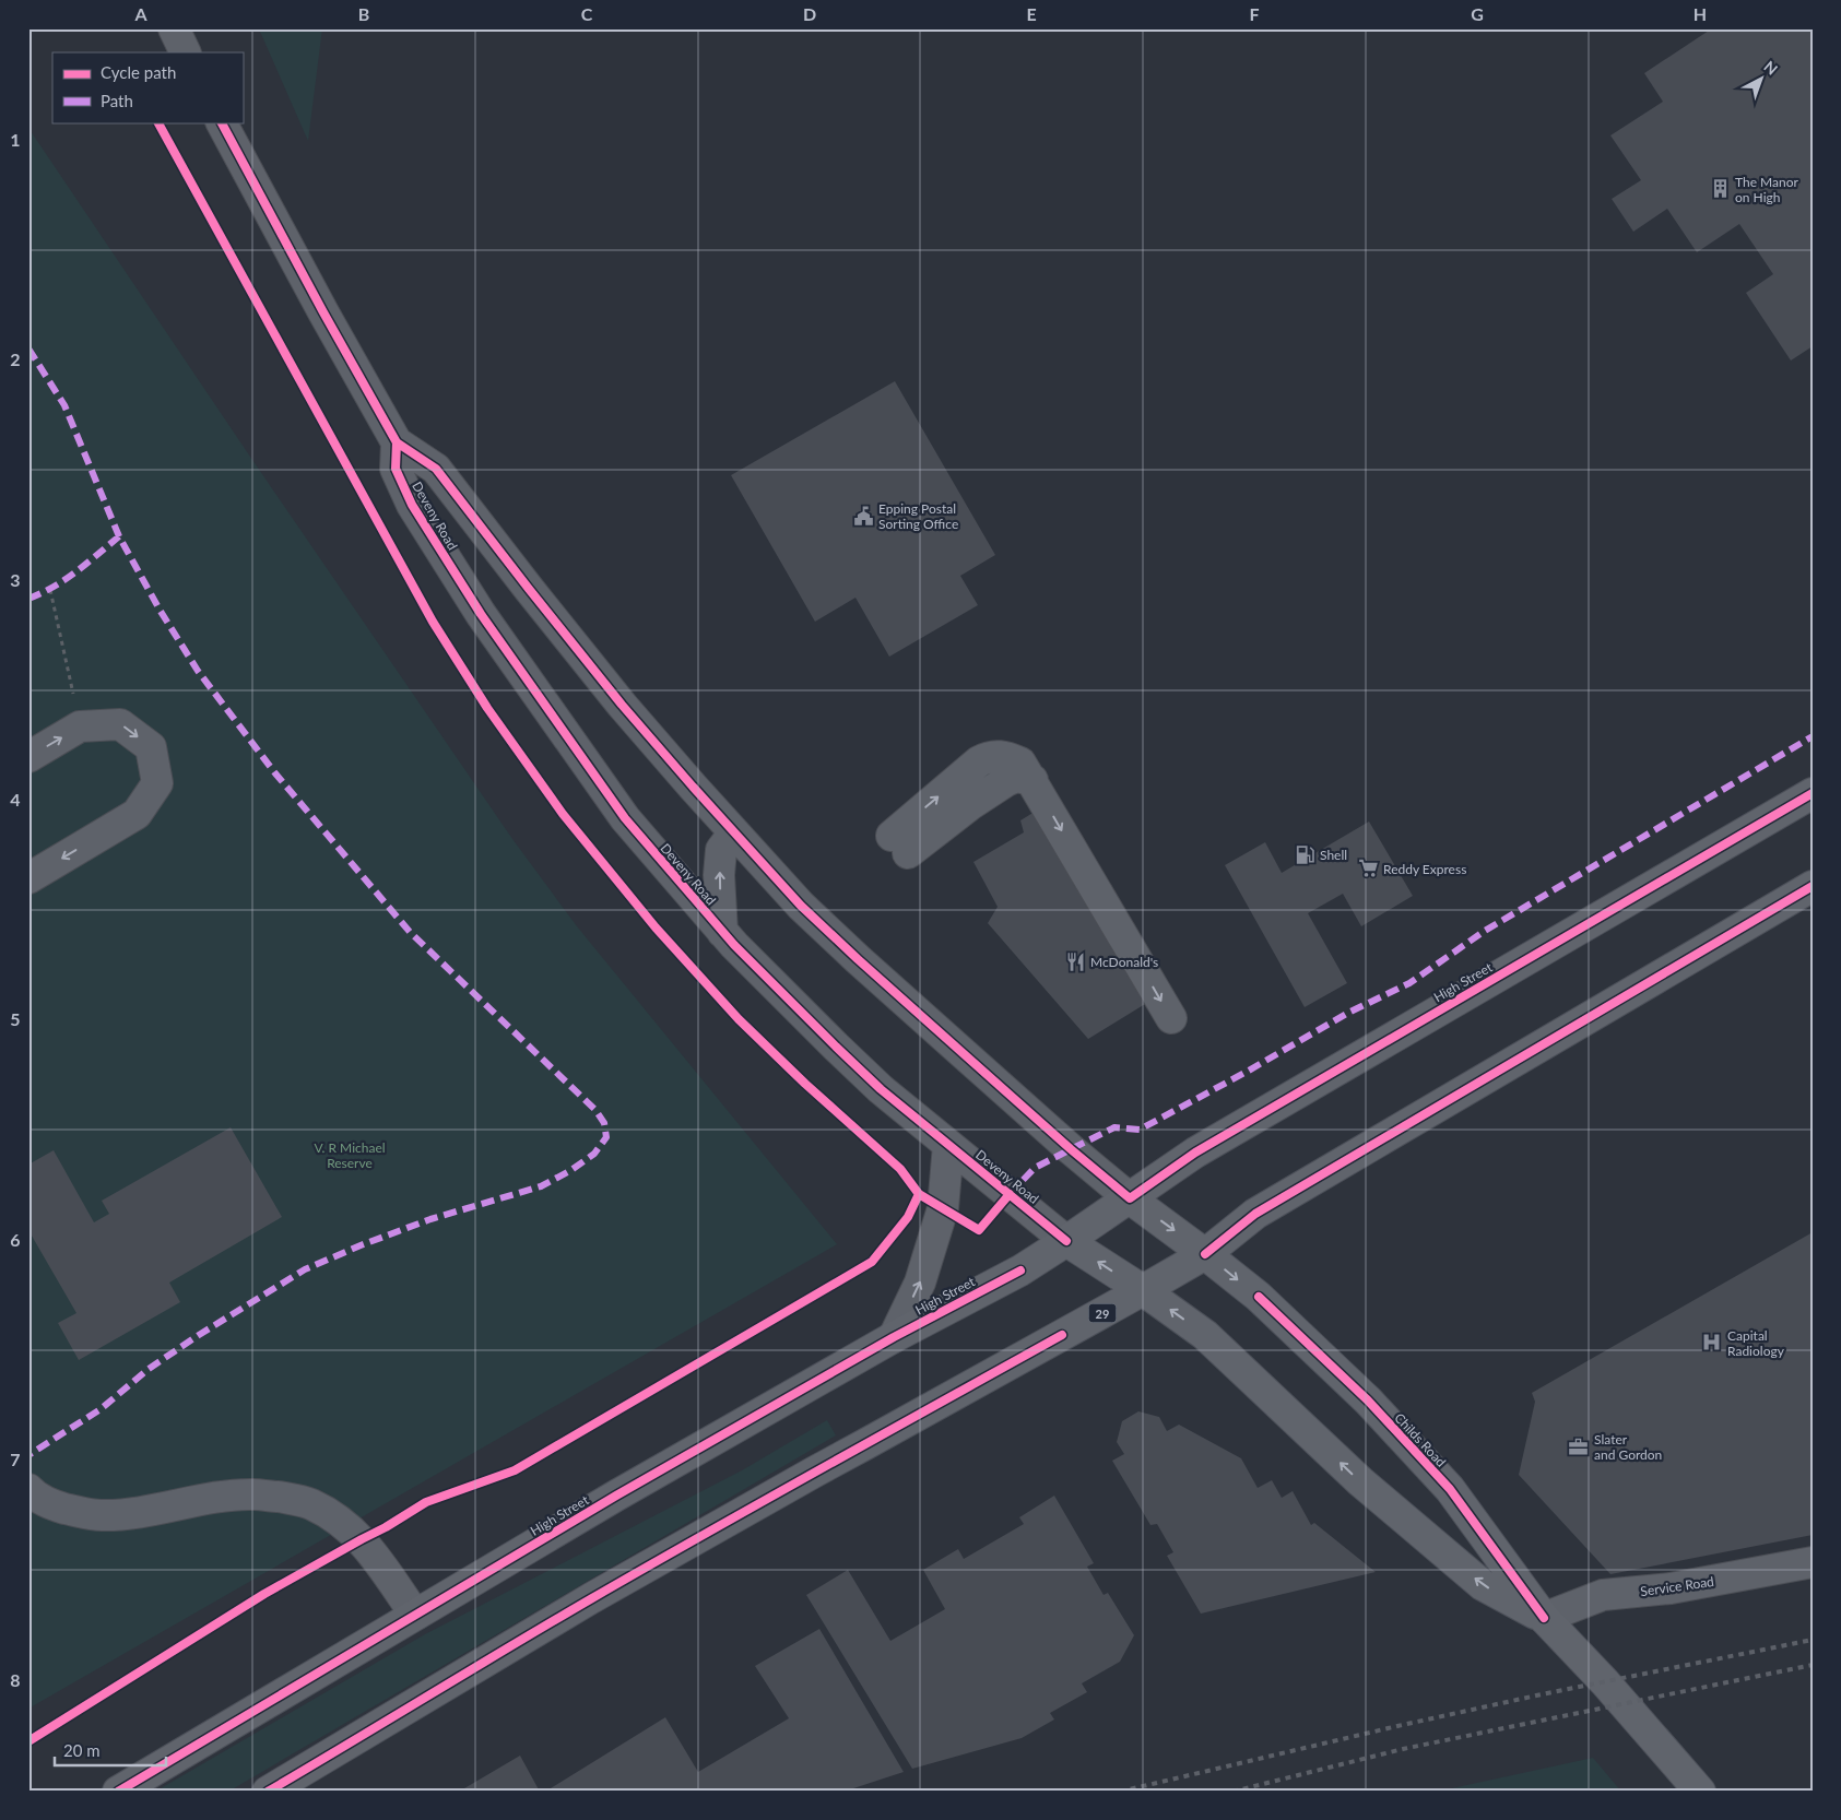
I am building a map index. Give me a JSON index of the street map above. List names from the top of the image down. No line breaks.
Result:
{"streets":{"main road":["High Street","29","Childs Road"],"street":["Deveny Road","Service Road"]},"crossings":[["Deveny Road","High Street"],["Deveny Road","Childs Road"],["High Street","Childs Road"],["29","Childs Road"],["Childs Road","Service Road"]],"parks":["V. R Michael Reserve"],"places":{"building":["The Manor on High"],"public building":["Epping Postal Sorting Office"],"fuel station":["Shell"],"supermarket":["Reddy Express"],"restaurant":["McDonald's"],"hospital":["Capital Radiology"],"office":["Slater and Gordon"]},"legend":["Cycle path","Path"],"scale_bar":"20 m","north":"top right","grid":{"columns":["A","B","C","D","E","F","G","H"],"rows":["1","2","3","4","5","6","7","8"]}}
